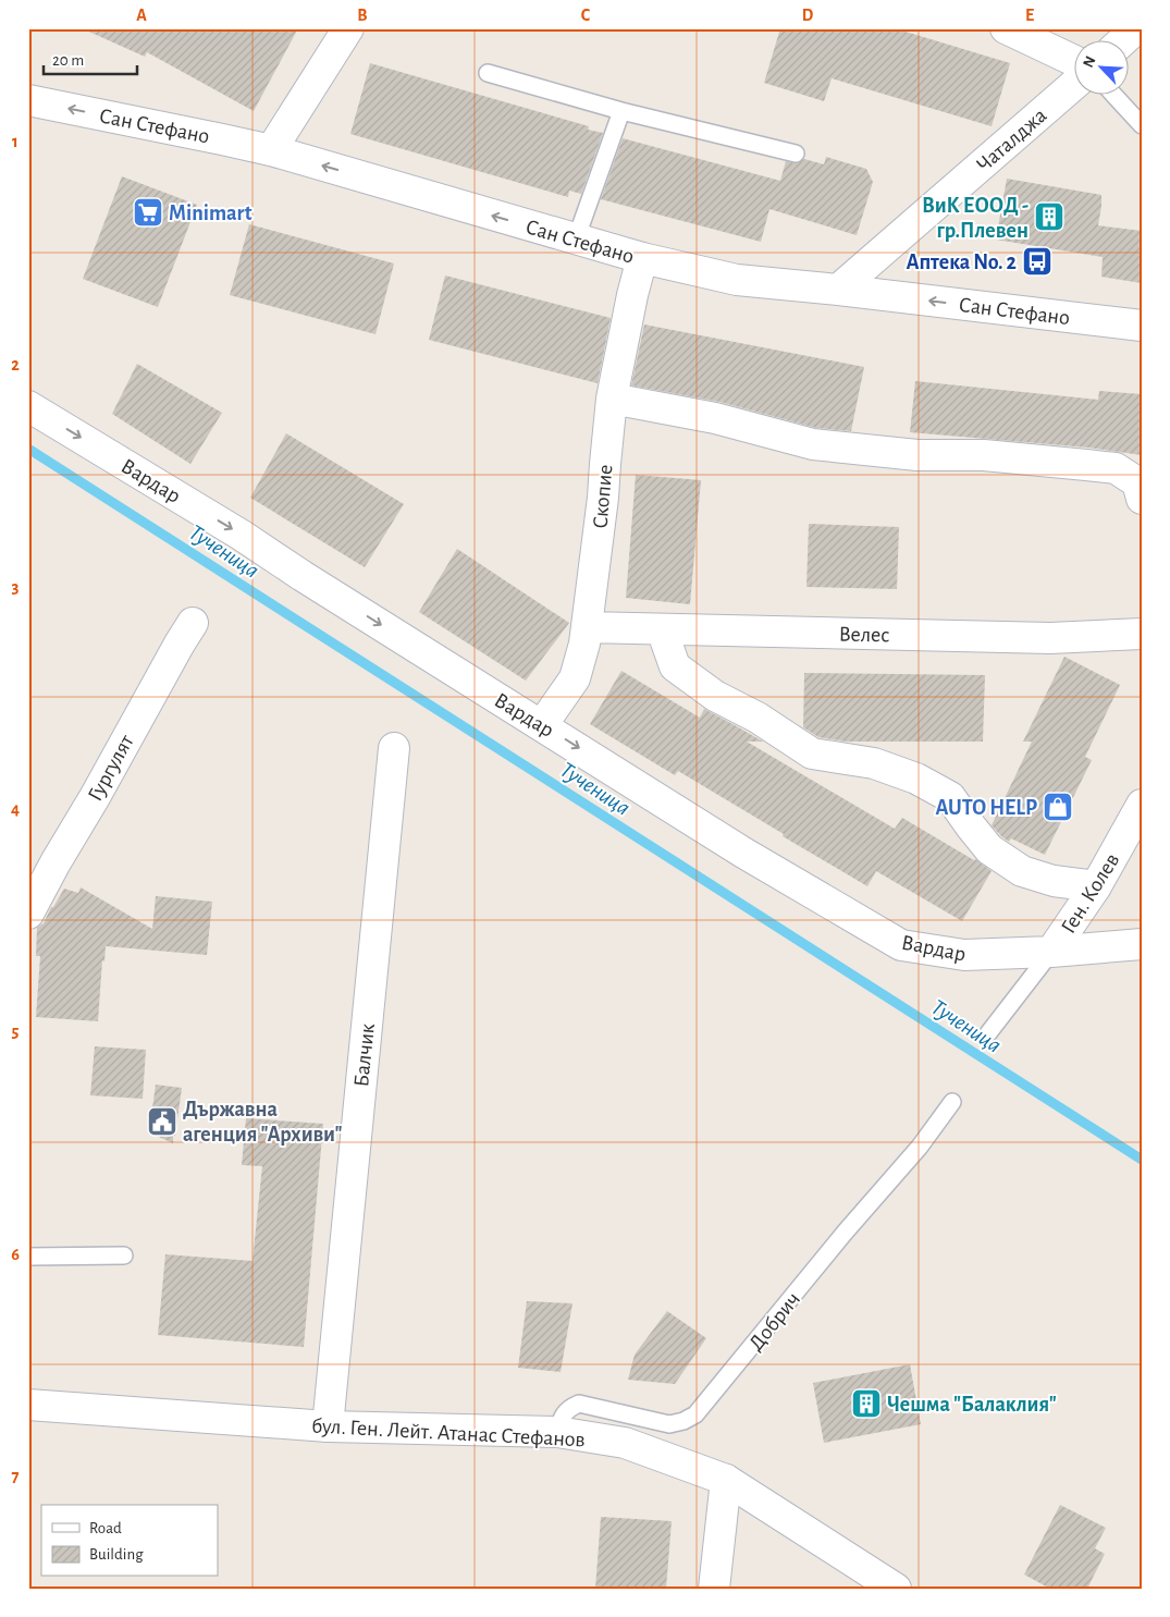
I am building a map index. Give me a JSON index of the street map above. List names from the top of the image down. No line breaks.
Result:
{"streets":{"street":["Сан Стефано","Чаталджа","Вардар","Скопие","Велес","Гургулят","Ген. Колев","Балчик","бул. Ген. Лейт. Атанас Стефанов"],"lane":["Добрич"]},"crossings":[["Сан Стефано","Чаталджа"],["Сан Стефано","Скопие"],["Вардар","Скопие"],["Вардар","Ген. Колев"],["Скопие","Велес"],["Балчик","бул. Ген. Лейт. Атанас Стефанов"],["Добрич","бул. Ген. Лейт. Атанас Стефанов"]],"water":["Тученица"],"places":{"supermarket":["Minimart"],"building":["ВиК ЕООД - гр.Плевен","Чешма \"Балаклия\""],"bus stop":["Аптека No. 2"],"shop":["AUTO HELP"],"public building":["Държавна агенция \"Архиви\""]},"legend":["Road","Building"],"scale_bar":"20 m","north":"top left","grid":{"columns":["A","B","C","D","E"],"rows":["1","2","3","4","5","6","7"]}}
